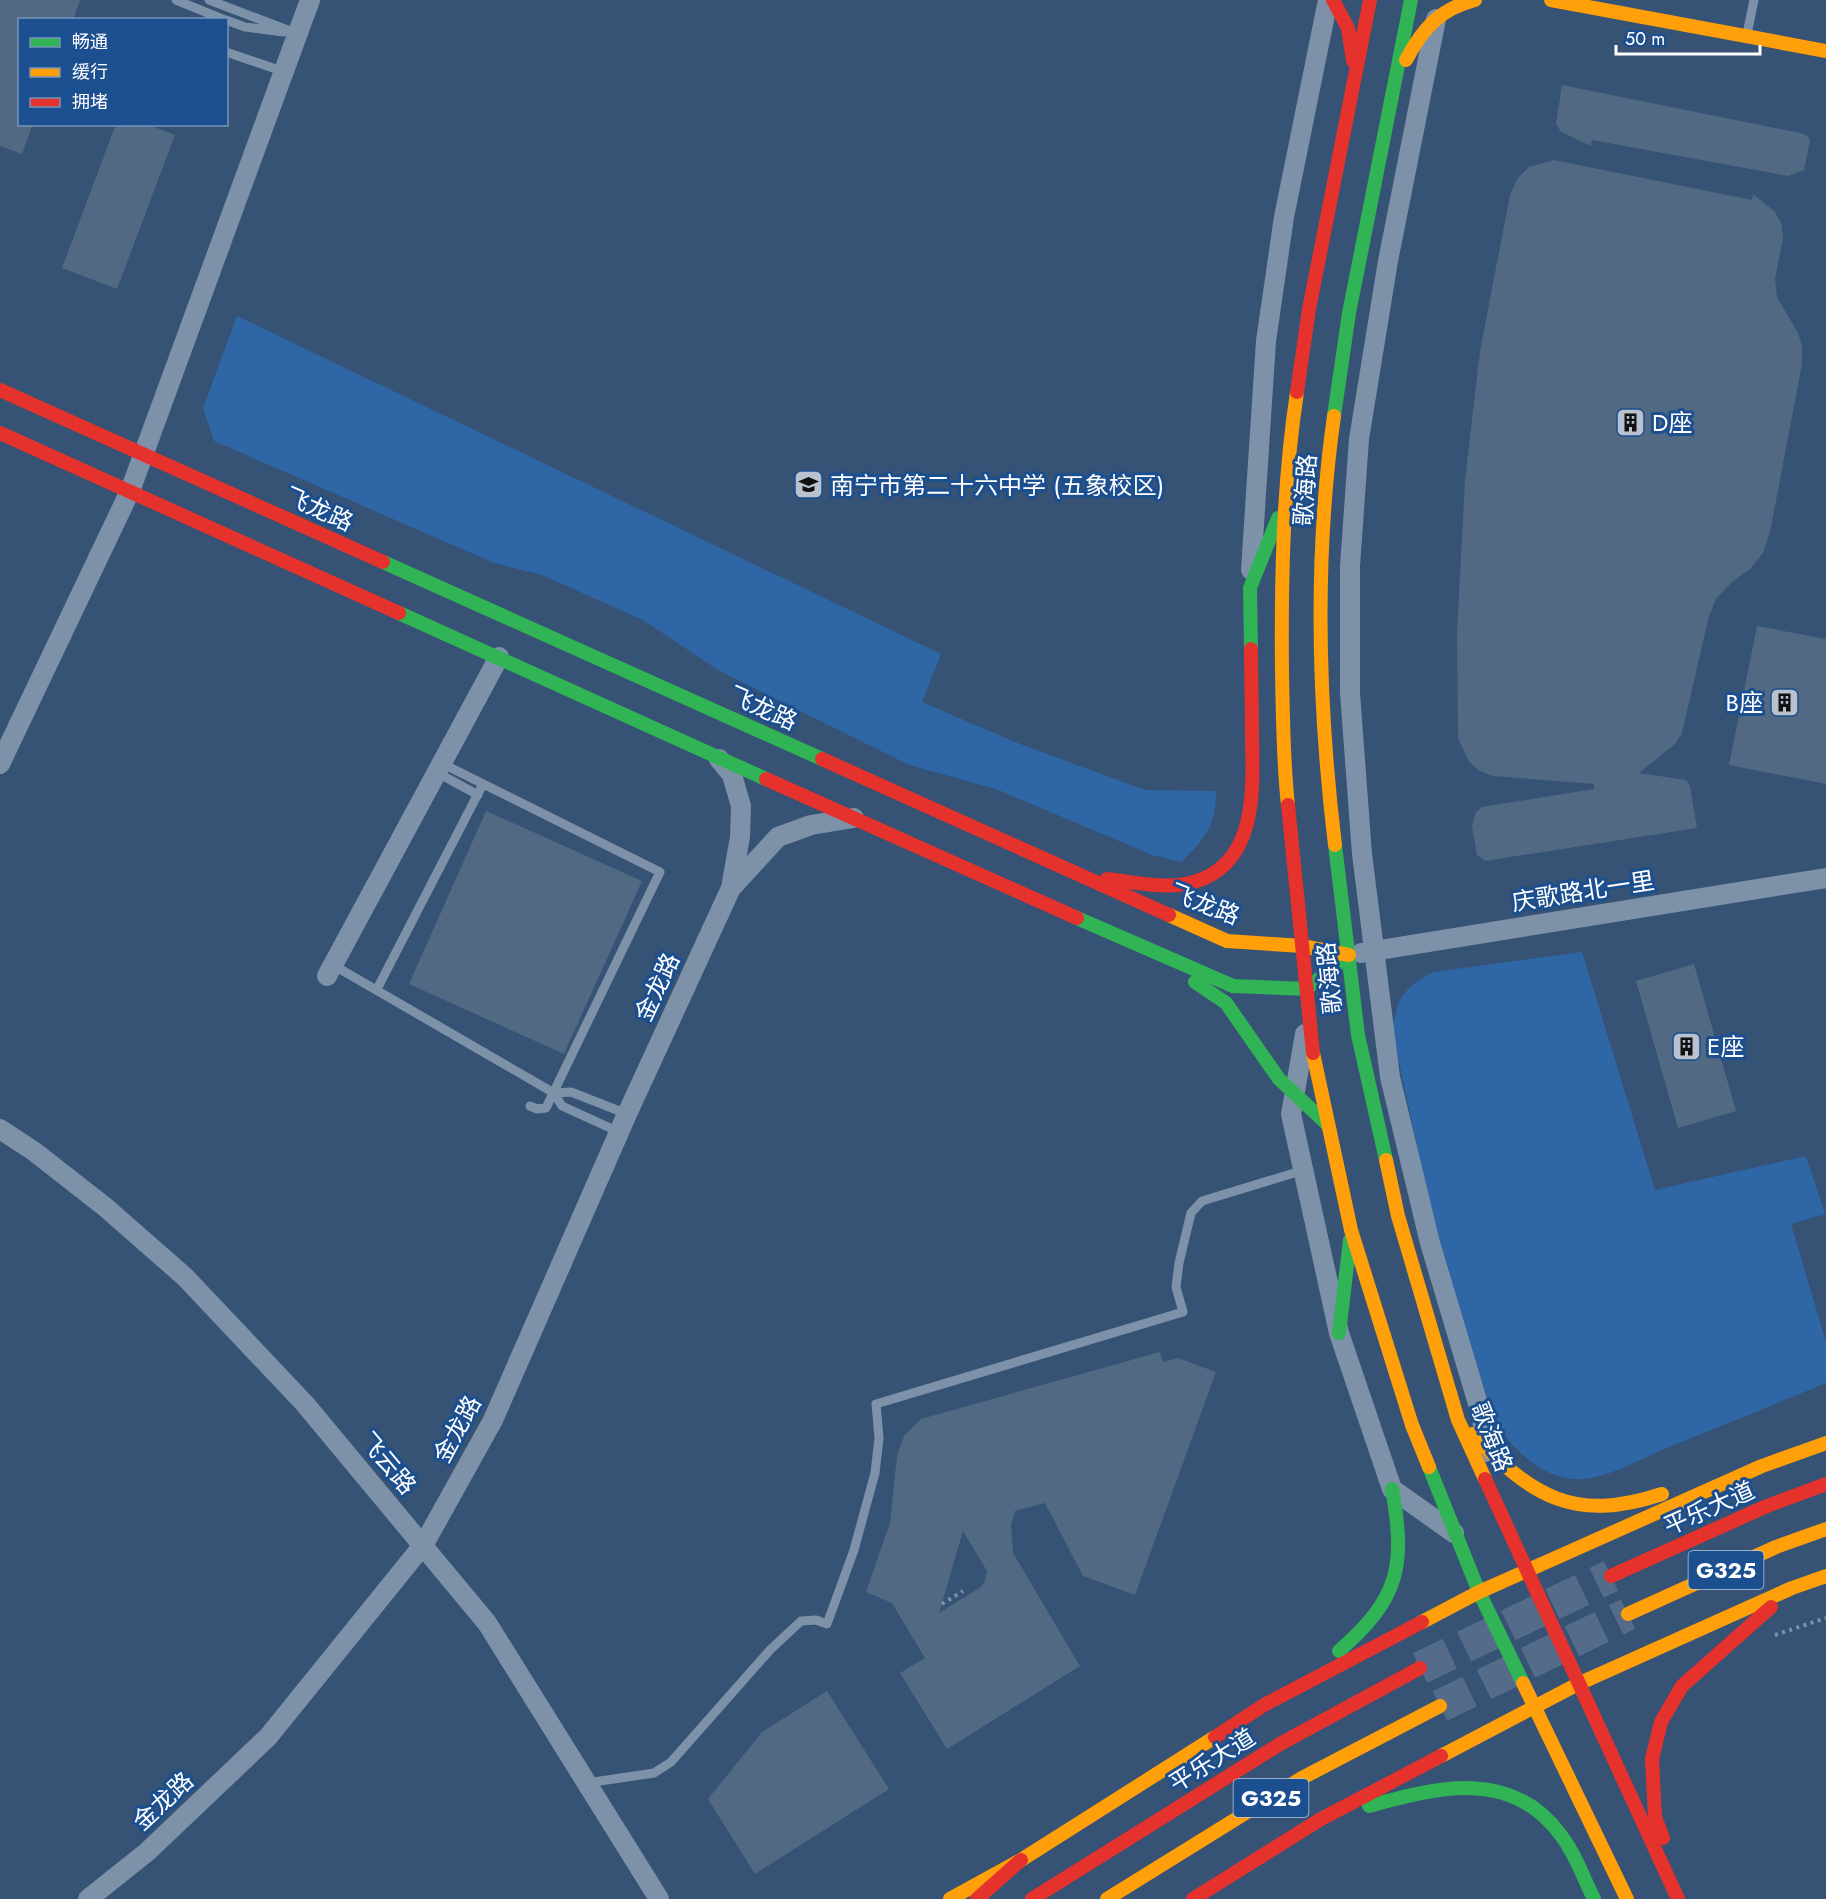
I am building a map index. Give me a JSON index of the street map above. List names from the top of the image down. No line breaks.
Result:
{"streets":{"main road":["歌海路","飞龙路","平乐大道","G325"],"street":["庆歌路北一里","金龙路","飞云路"]},"crossings":[["歌海路","飞龙路"],["歌海路","庆歌路北一里"],["飞龙路","庆歌路北一里"],["金龙路","飞云路"]],"places":{"building":["D座","B座","E座"],"school or university":["南宁市第二十六中学 (五象校区)"]},"legend":["畅通","缓行","拥堵"],"scale_bar":"50 m"}
